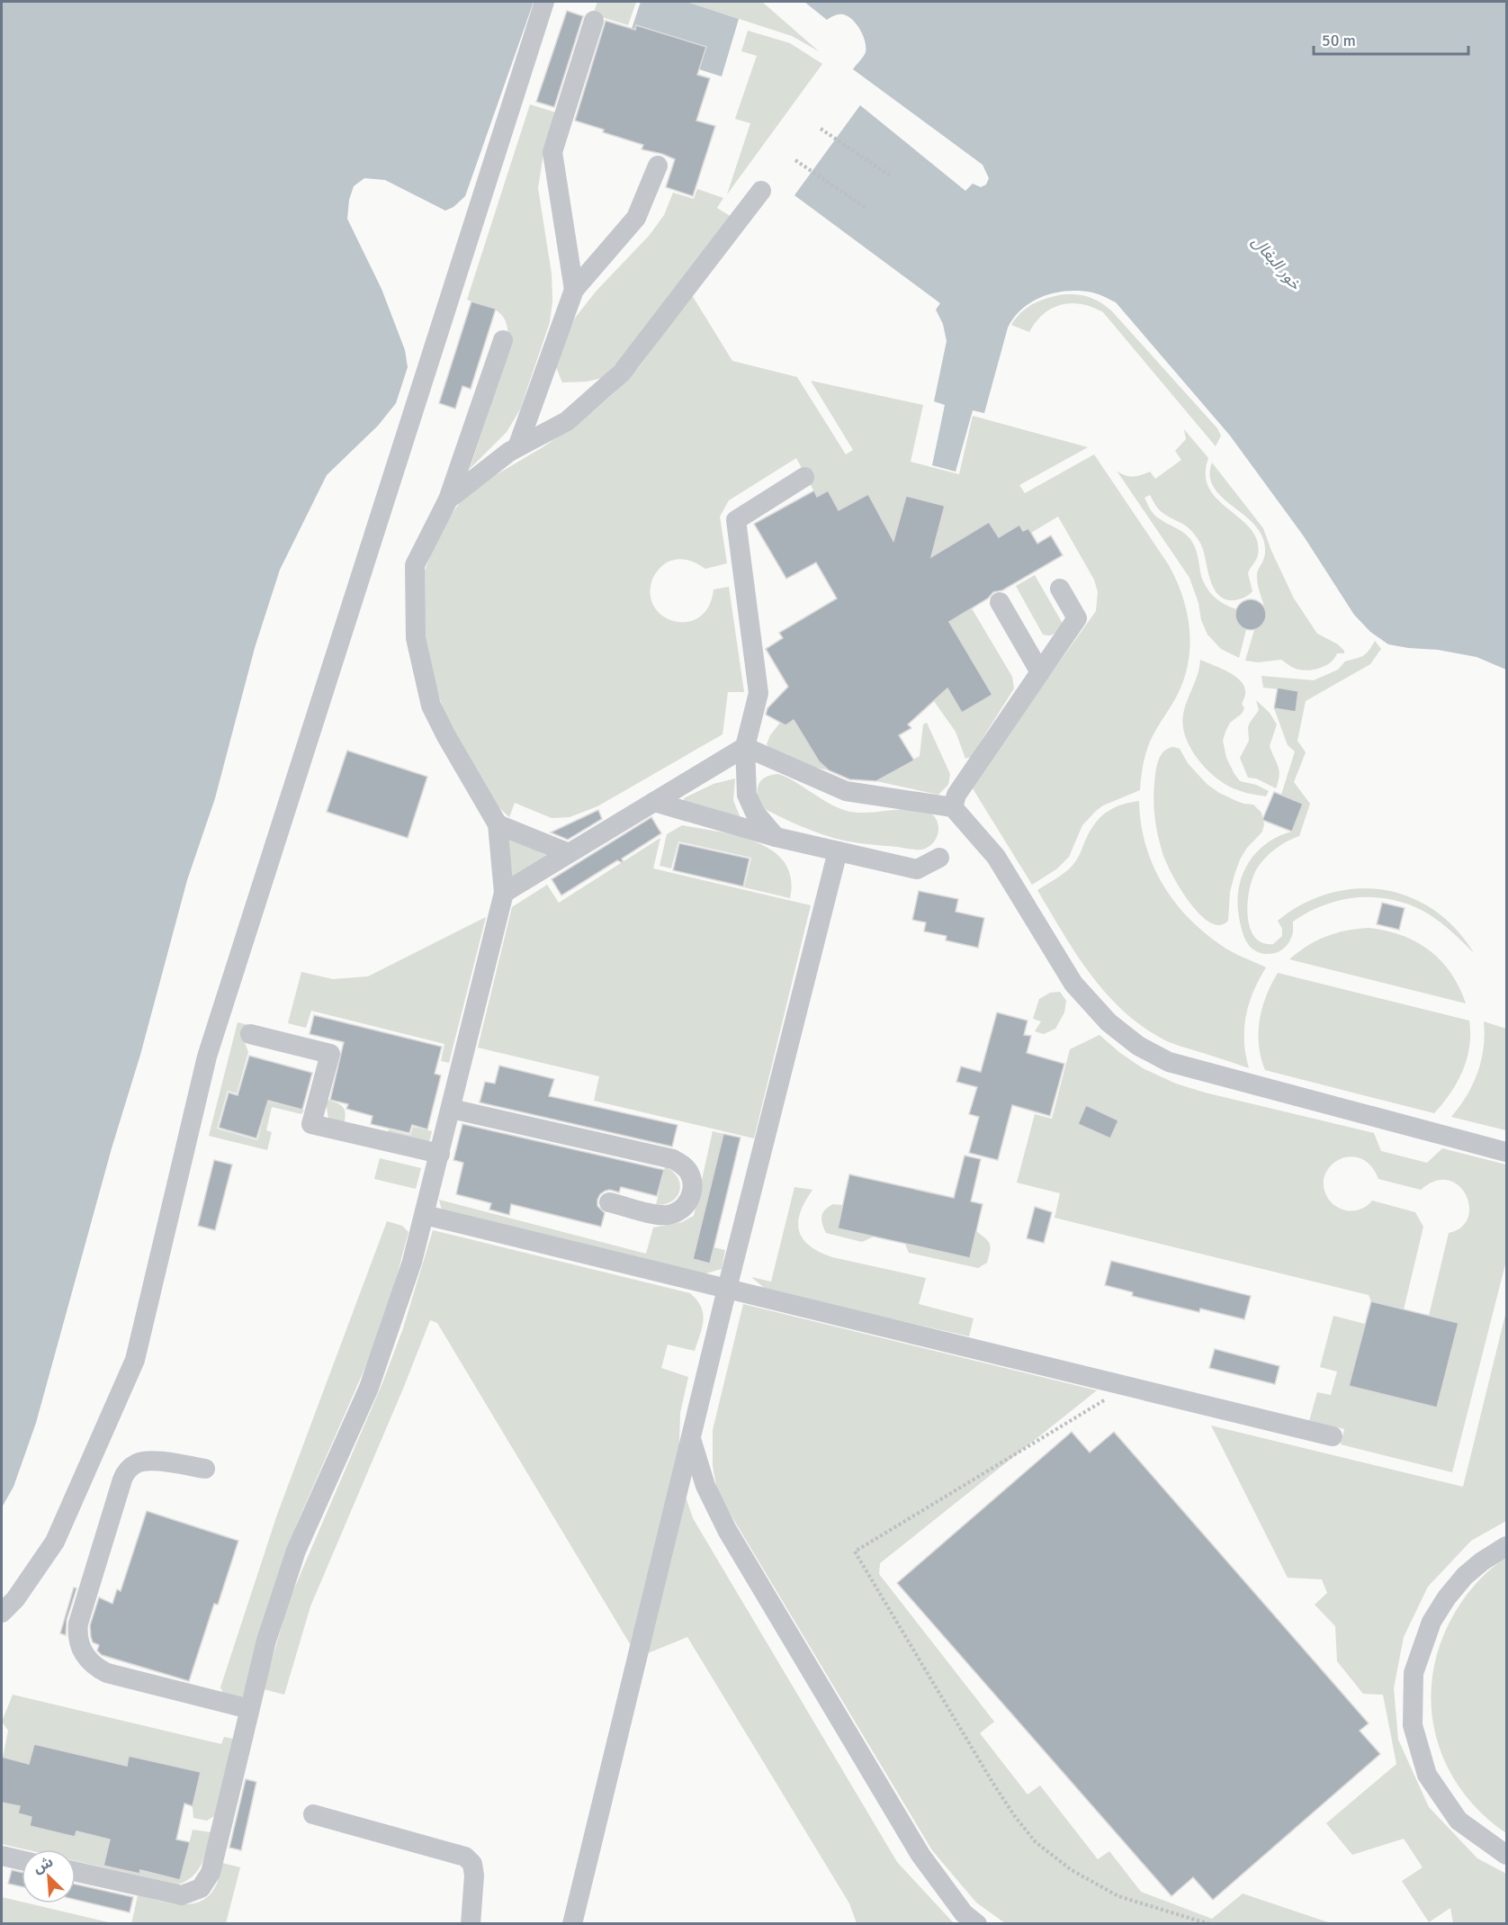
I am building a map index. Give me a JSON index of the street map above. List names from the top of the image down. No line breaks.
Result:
{"water":["خور البغال"],"scale_bar":"50 m","north":"top left"}
